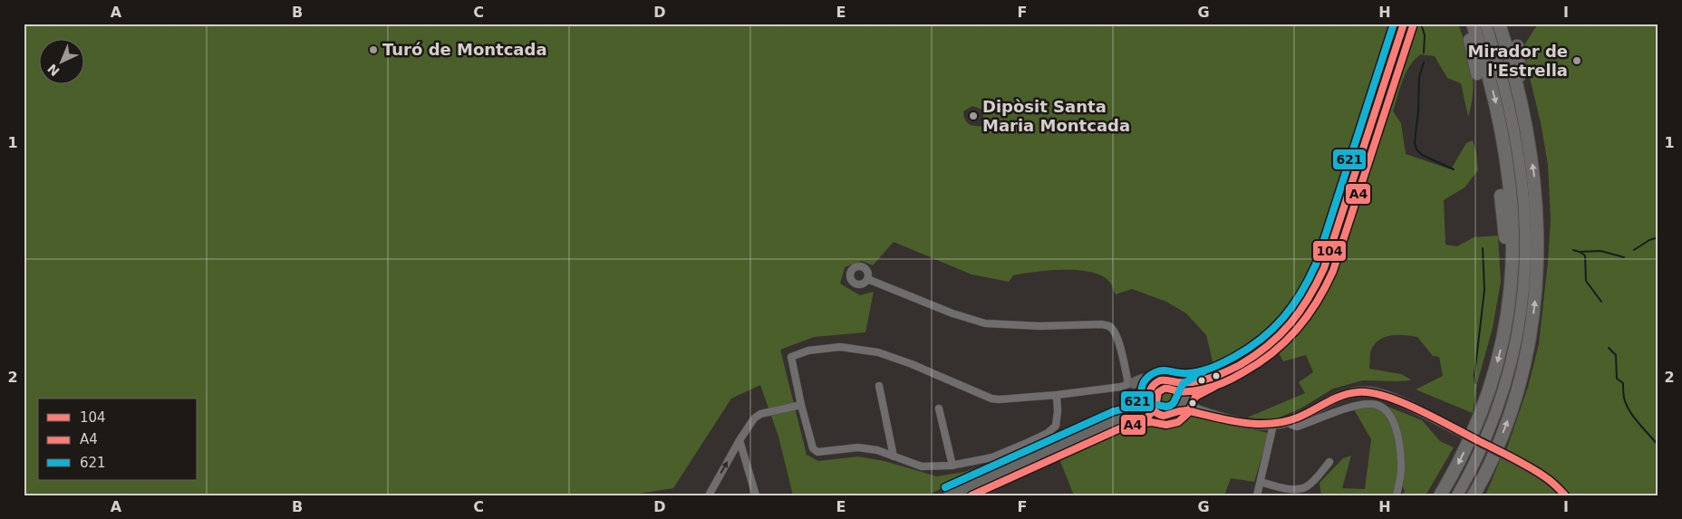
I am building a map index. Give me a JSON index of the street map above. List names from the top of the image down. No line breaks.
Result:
{"places":["Turó de Montcada","Mirador de l'Estrella","Dipòsit Santa Maria Montcada"],"lines":["transit line 104","transit line 621","transit line A4"],"legend":["104","A4","621"],"north":"bottom left","grid":{"columns":["A","B","C","D","E","F","G","H","I"],"rows":["1","2"]}}
